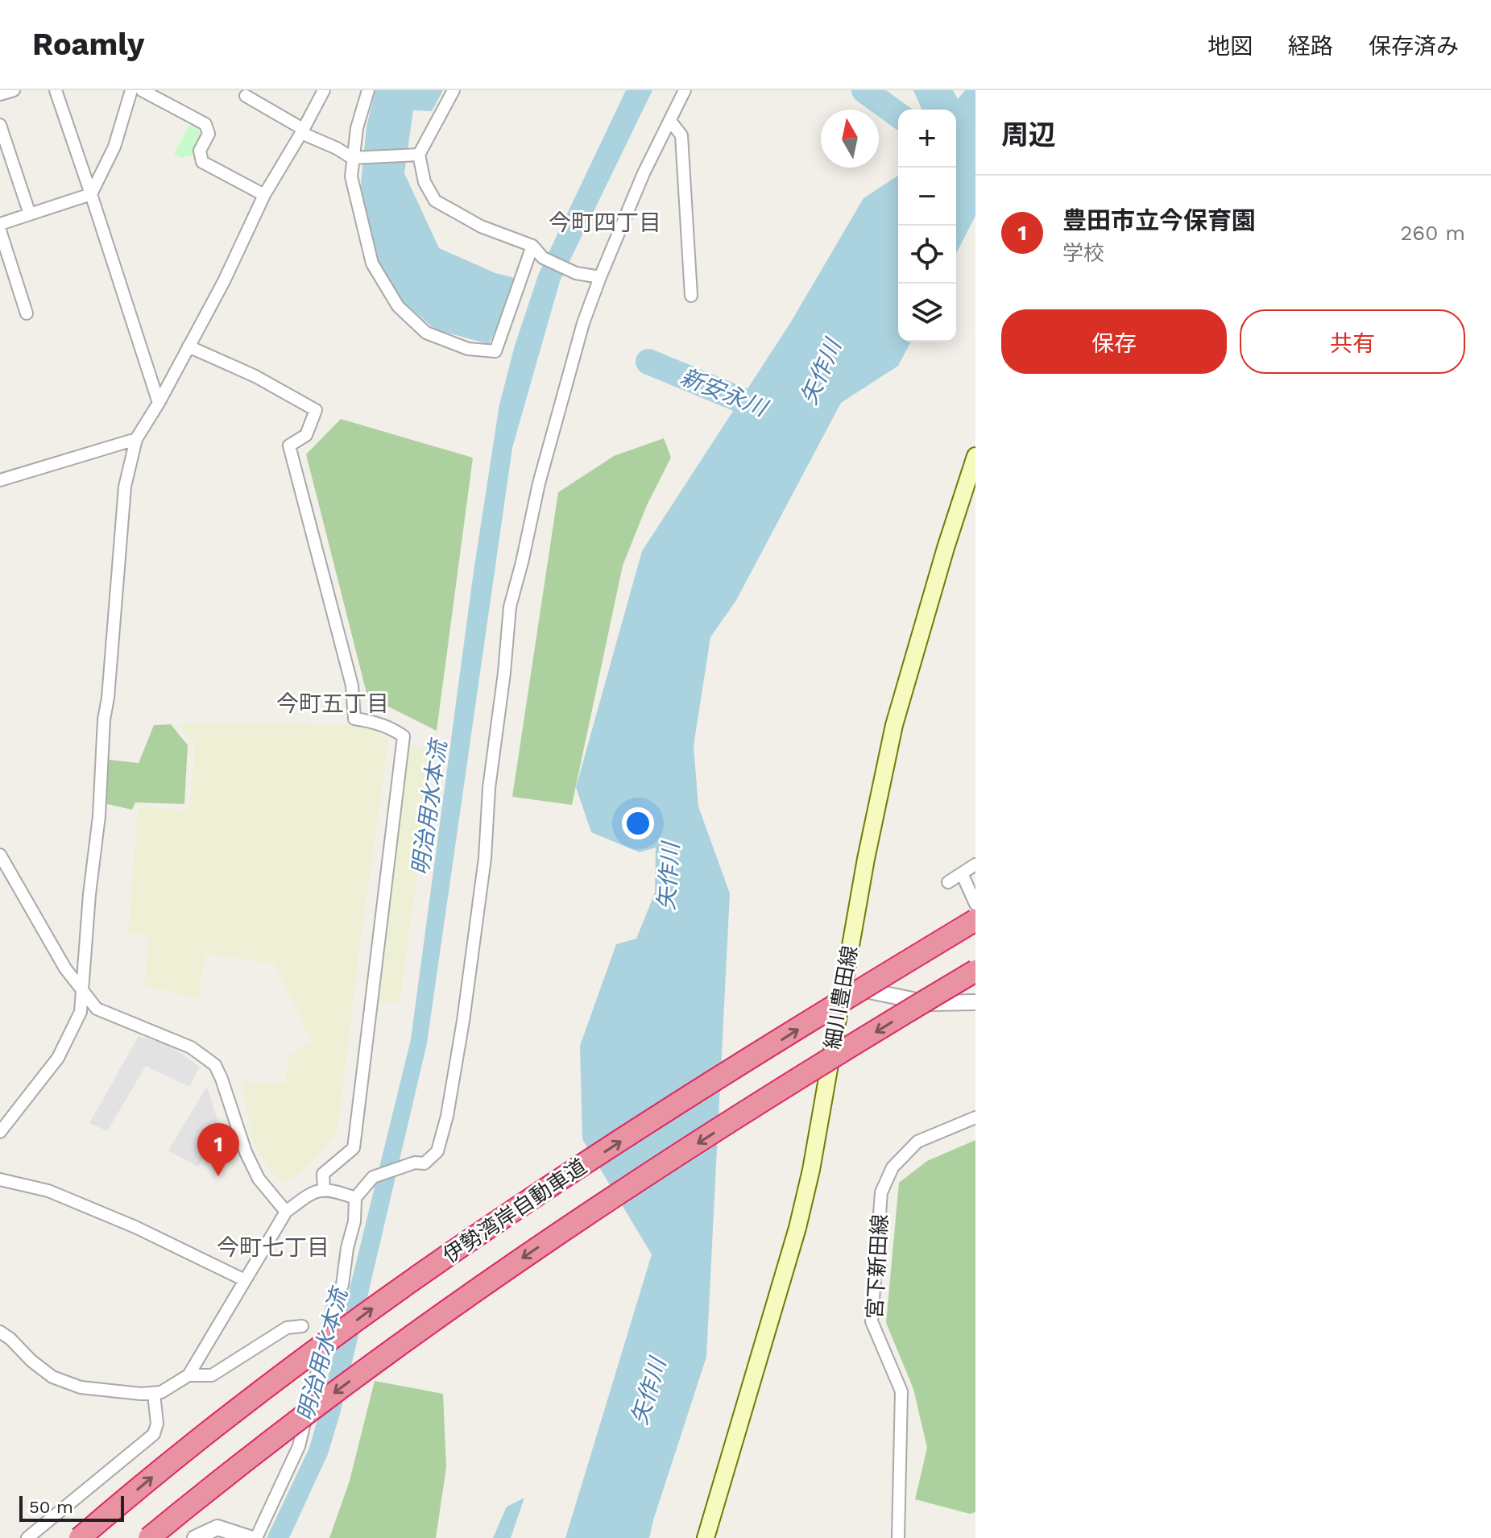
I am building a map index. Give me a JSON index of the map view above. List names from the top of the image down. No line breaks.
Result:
{"streets":{"highway":["伊勢湾岸自動車道"],"main road":["細川豊田線"],"street":["宮下新田線"]},"districts":["今町四丁目","今町五丁目","今町七丁目"],"water":["矢作川","新安永川","明治用水本流"],"scale_bar":"50 m","north":"top","page":{"header":"Roamly","nav":["地図","経路","保存済み"],"heading":"周辺","map_buttons":["+","−"],"list":[{"mark":"1","name":"豊田市立今保育園","note":"学校","value":"260 m"}],"buttons":["保存","共有"],"pins":"1","scale":"50 m"}}
